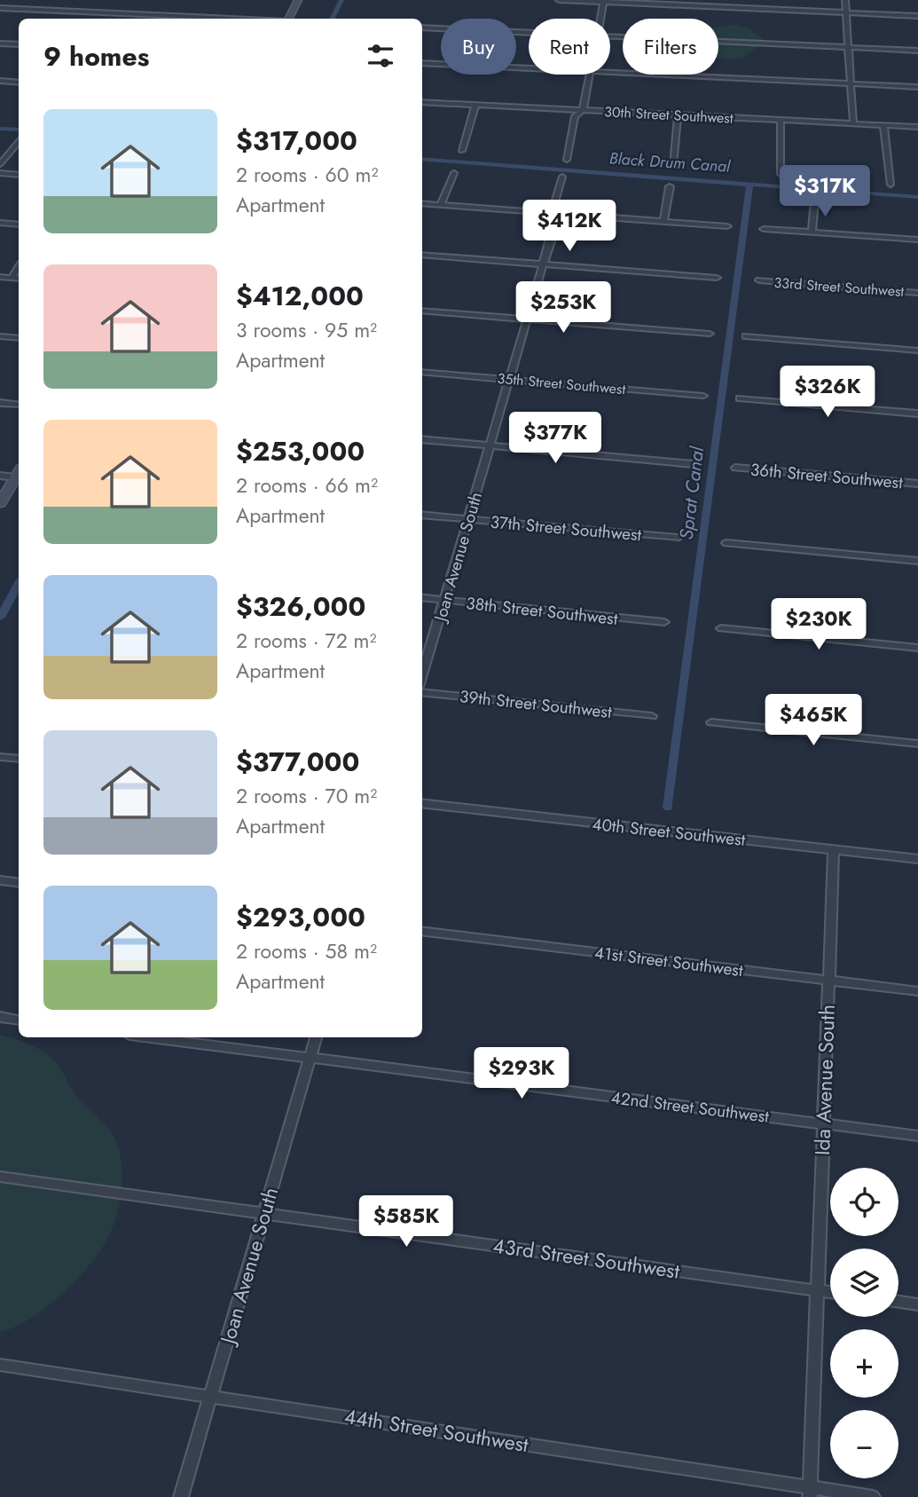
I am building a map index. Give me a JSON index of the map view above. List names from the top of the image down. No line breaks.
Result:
{"streets":{"street":["30th Street Southwest","33rd Street Southwest","35th Street Southwest","36th Street Southwest","37th Street Southwest","Joan Avenue South","38th Street Southwest","39th Street Southwest","40th Street Southwest","41st Street Southwest","Ida Avenue South","42nd Street Southwest","43rd Street Southwest","44th Street Southwest"]},"crossings":[["35th Street Southwest","Joan Avenue South"],["37th Street Southwest","Joan Avenue South"],["Joan Avenue South","38th Street Southwest"],["Joan Avenue South","42nd Street Southwest"],["Joan Avenue South","43rd Street Southwest"],["Joan Avenue South","44th Street Southwest"],["40th Street Southwest","Ida Avenue South"],["41st Street Southwest","Ida Avenue South"],["Ida Avenue South","42nd Street Southwest"],["Ida Avenue South","43rd Street Southwest"],["Ida Avenue South","44th Street Southwest"]],"water":["Black Drum Canal","Sprat Canal"],"page":{"chip":["Buy","Rent","Filters"],"heading":"9 homes","list":[{"name":"$317,000","note":"2 rooms · 60 m² · Apartment"},{"name":"$412,000","note":"3 rooms · 95 m² · Apartment"},{"name":"$253,000","note":"2 rooms · 66 m² · Apartment"},{"name":"$326,000","note":"2 rooms · 72 m² · Apartment"},{"name":"$377,000","note":"2 rooms · 70 m² · Apartment"},{"name":"$293,000","note":"2 rooms · 58 m² · Apartment"}],"price":["$317K","$412K","$253K","$326K","$377K","$230K","$465K","$293K","$585K"],"map_buttons":["+","−"]}}
